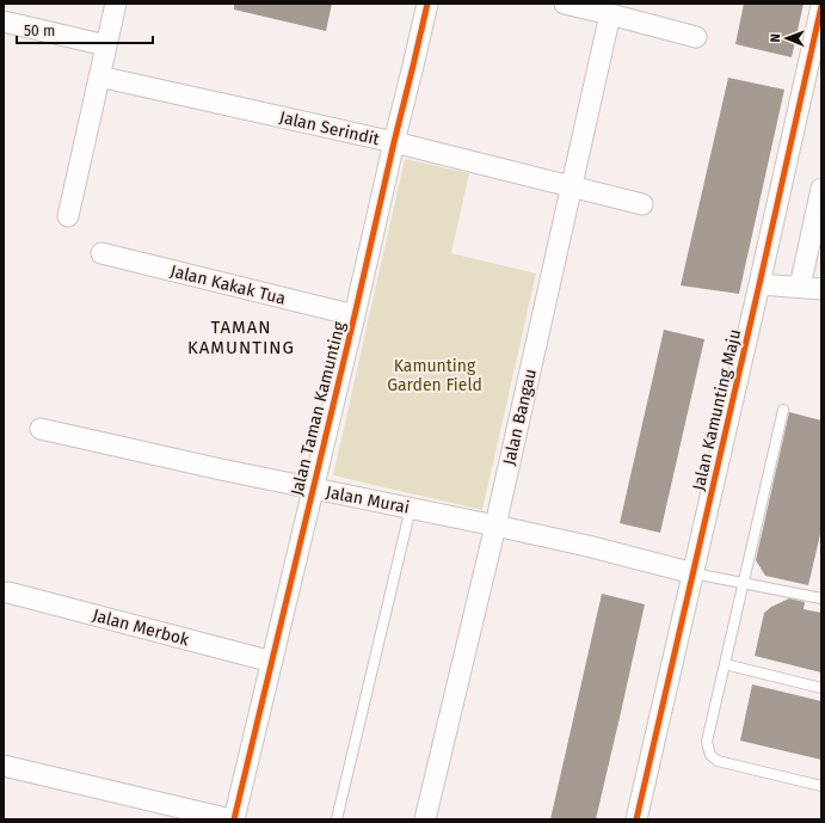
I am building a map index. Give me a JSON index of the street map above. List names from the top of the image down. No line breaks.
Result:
{"streets":{"street":["Jalan Serindit","Jalan Kakak Tua","Jalan Taman Kamunting","Jalan Kamunting Maju","Jalan Bangau","Jalan Murai","Jalan Merbok"]},"crossings":[["Jalan Serindit","Jalan Taman Kamunting"],["Jalan Serindit","Jalan Bangau"],["Jalan Kakak Tua","Jalan Taman Kamunting"],["Jalan Taman Kamunting","Jalan Murai"],["Jalan Taman Kamunting","Jalan Merbok"],["Jalan Kamunting Maju","Jalan Murai"],["Jalan Bangau","Jalan Murai"]],"districts":["TAMAN KAMUNTING"],"parks":["Kamunting Garden Field"],"scale_bar":"50 m","north":"left"}
